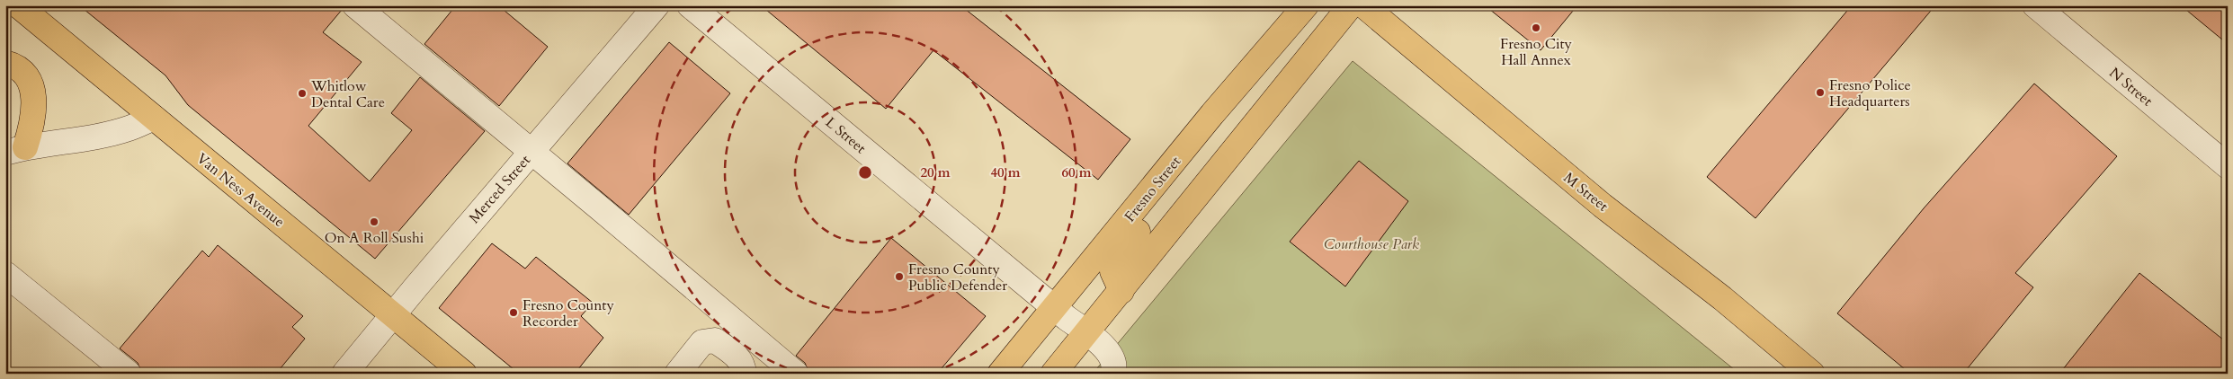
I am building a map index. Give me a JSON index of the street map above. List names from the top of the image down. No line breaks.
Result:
{"streets":{"main road":["Fresno Street","Van Ness Avenue","M Street"],"street":["N Street","L Street","Merced Street"]},"crossings":[["L Street","Fresno Street"],["Merced Street","Van Ness Avenue"]],"parks":["Courthouse Park"],"places":["Fresno City Hall Annex","Fresno Police Headquarters","Whitlow Dental Care","On A Roll Sushi","Fresno County Public Defender","Fresno County Recorder"],"rings":["20 m","40 m","60 m"]}
